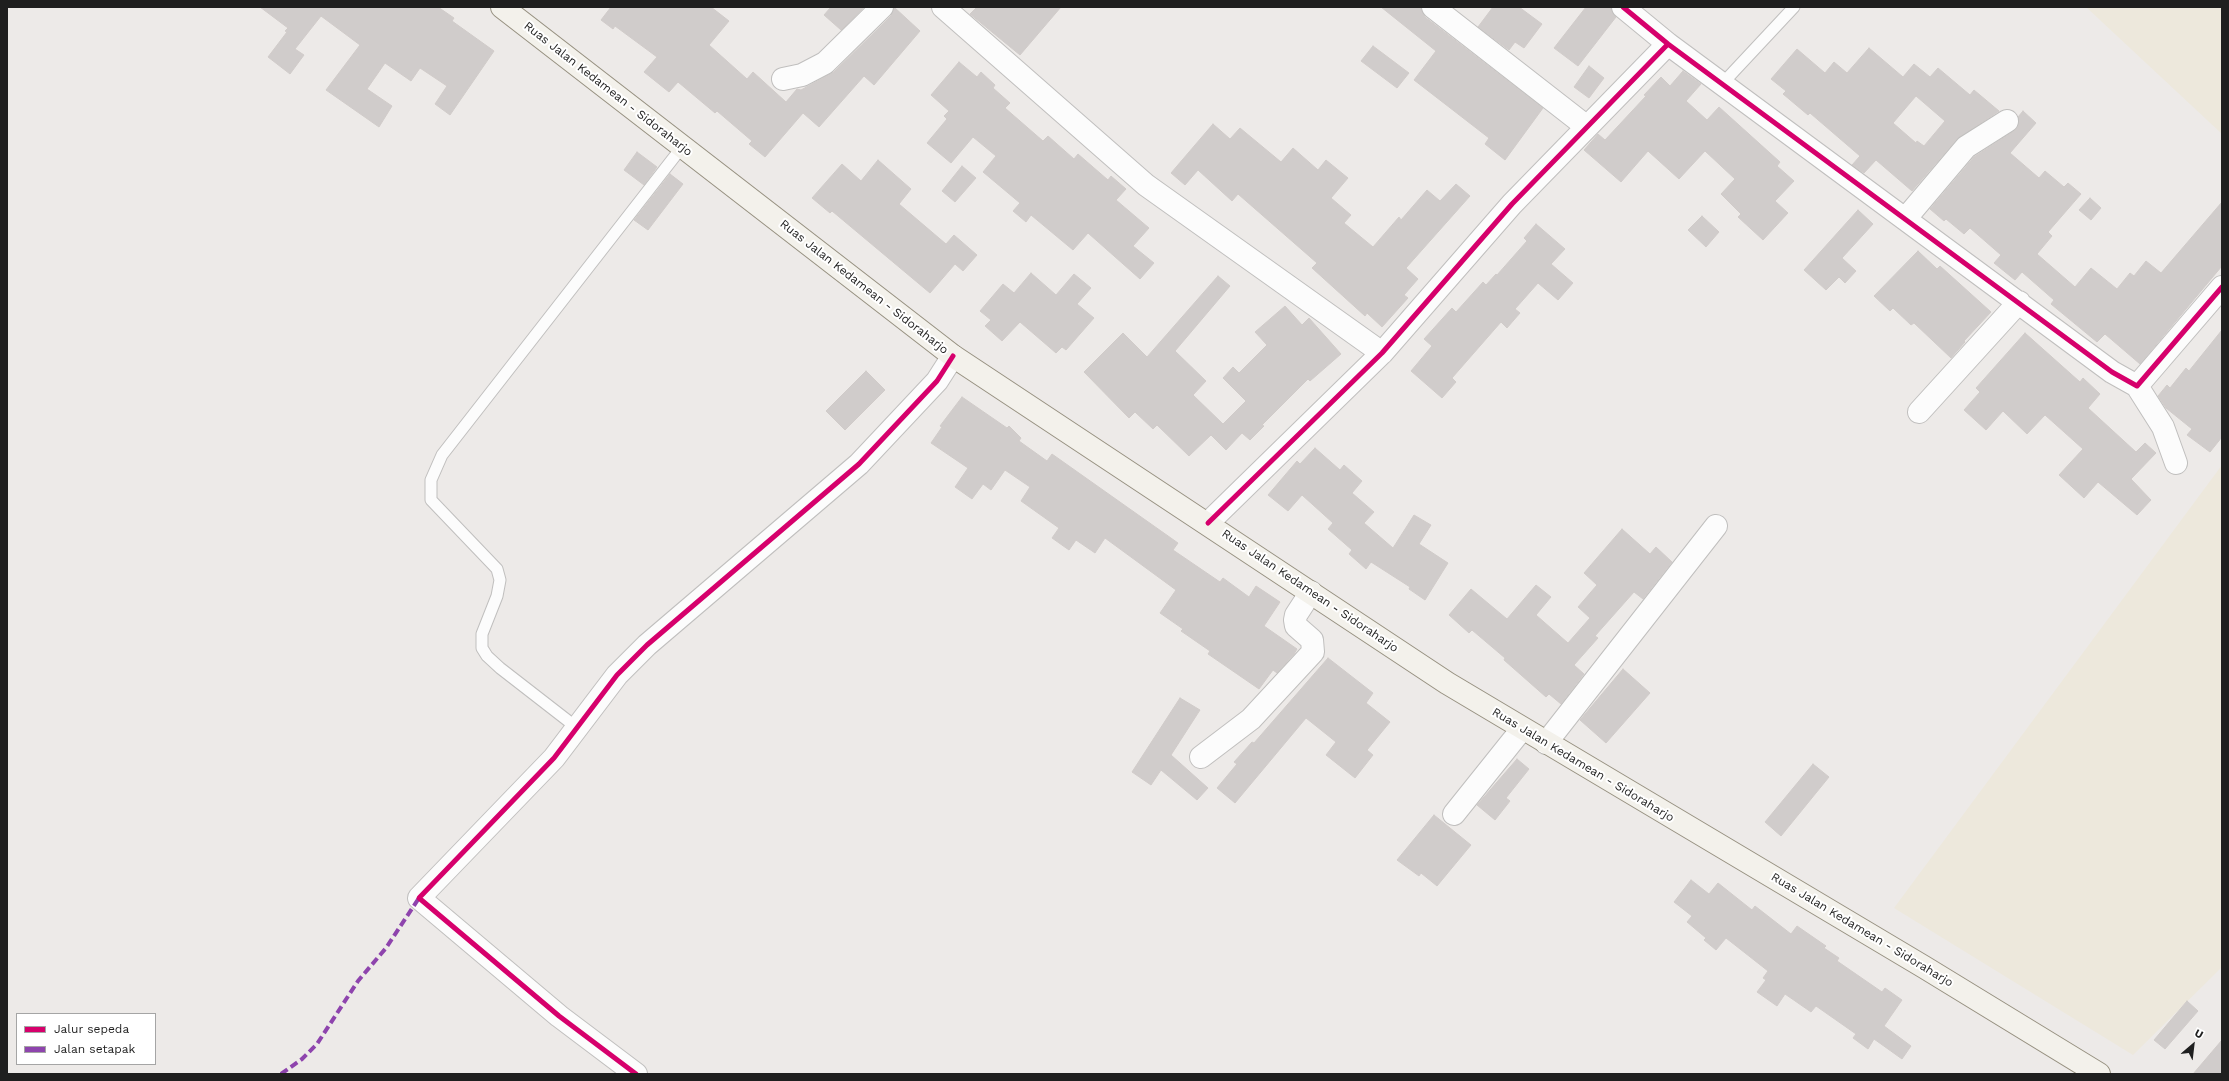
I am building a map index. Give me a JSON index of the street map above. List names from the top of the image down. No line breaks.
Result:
{"streets":{"main road":["Ruas Jalan Kedamean - Sidoraharjo"]},"legend":["Jalur sepeda","Jalan setapak"],"north":"top right"}
